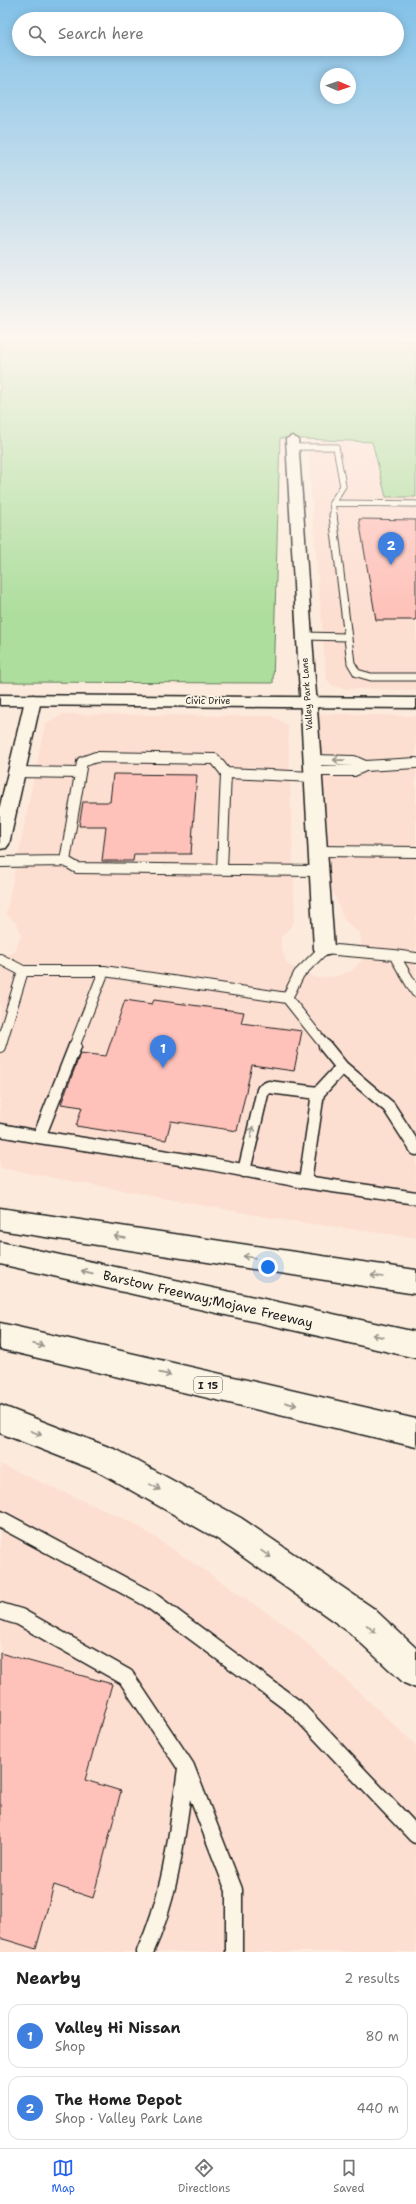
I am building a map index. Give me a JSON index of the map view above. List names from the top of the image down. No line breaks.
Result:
{"streets":{"main road":["Civic Drive","Barstow Freeway;Mojave Freeway","I 15"],"street":["Valley Park Lane"]},"crossings":[["Valley Park Lane","Civic Drive"]],"north":"right","page":{"search":"Search here","pins":["2","1"],"heading":["Nearby","2 results"],"list":[{"mark":"1","name":"Valley Hi Nissan","note":"Shop","value":"80 m"},{"mark":"2","name":"The Home Depot","note":"Shop · Valley Park Lane","value":"440 m"}],"nav":["Map","Directions","Saved"]}}
